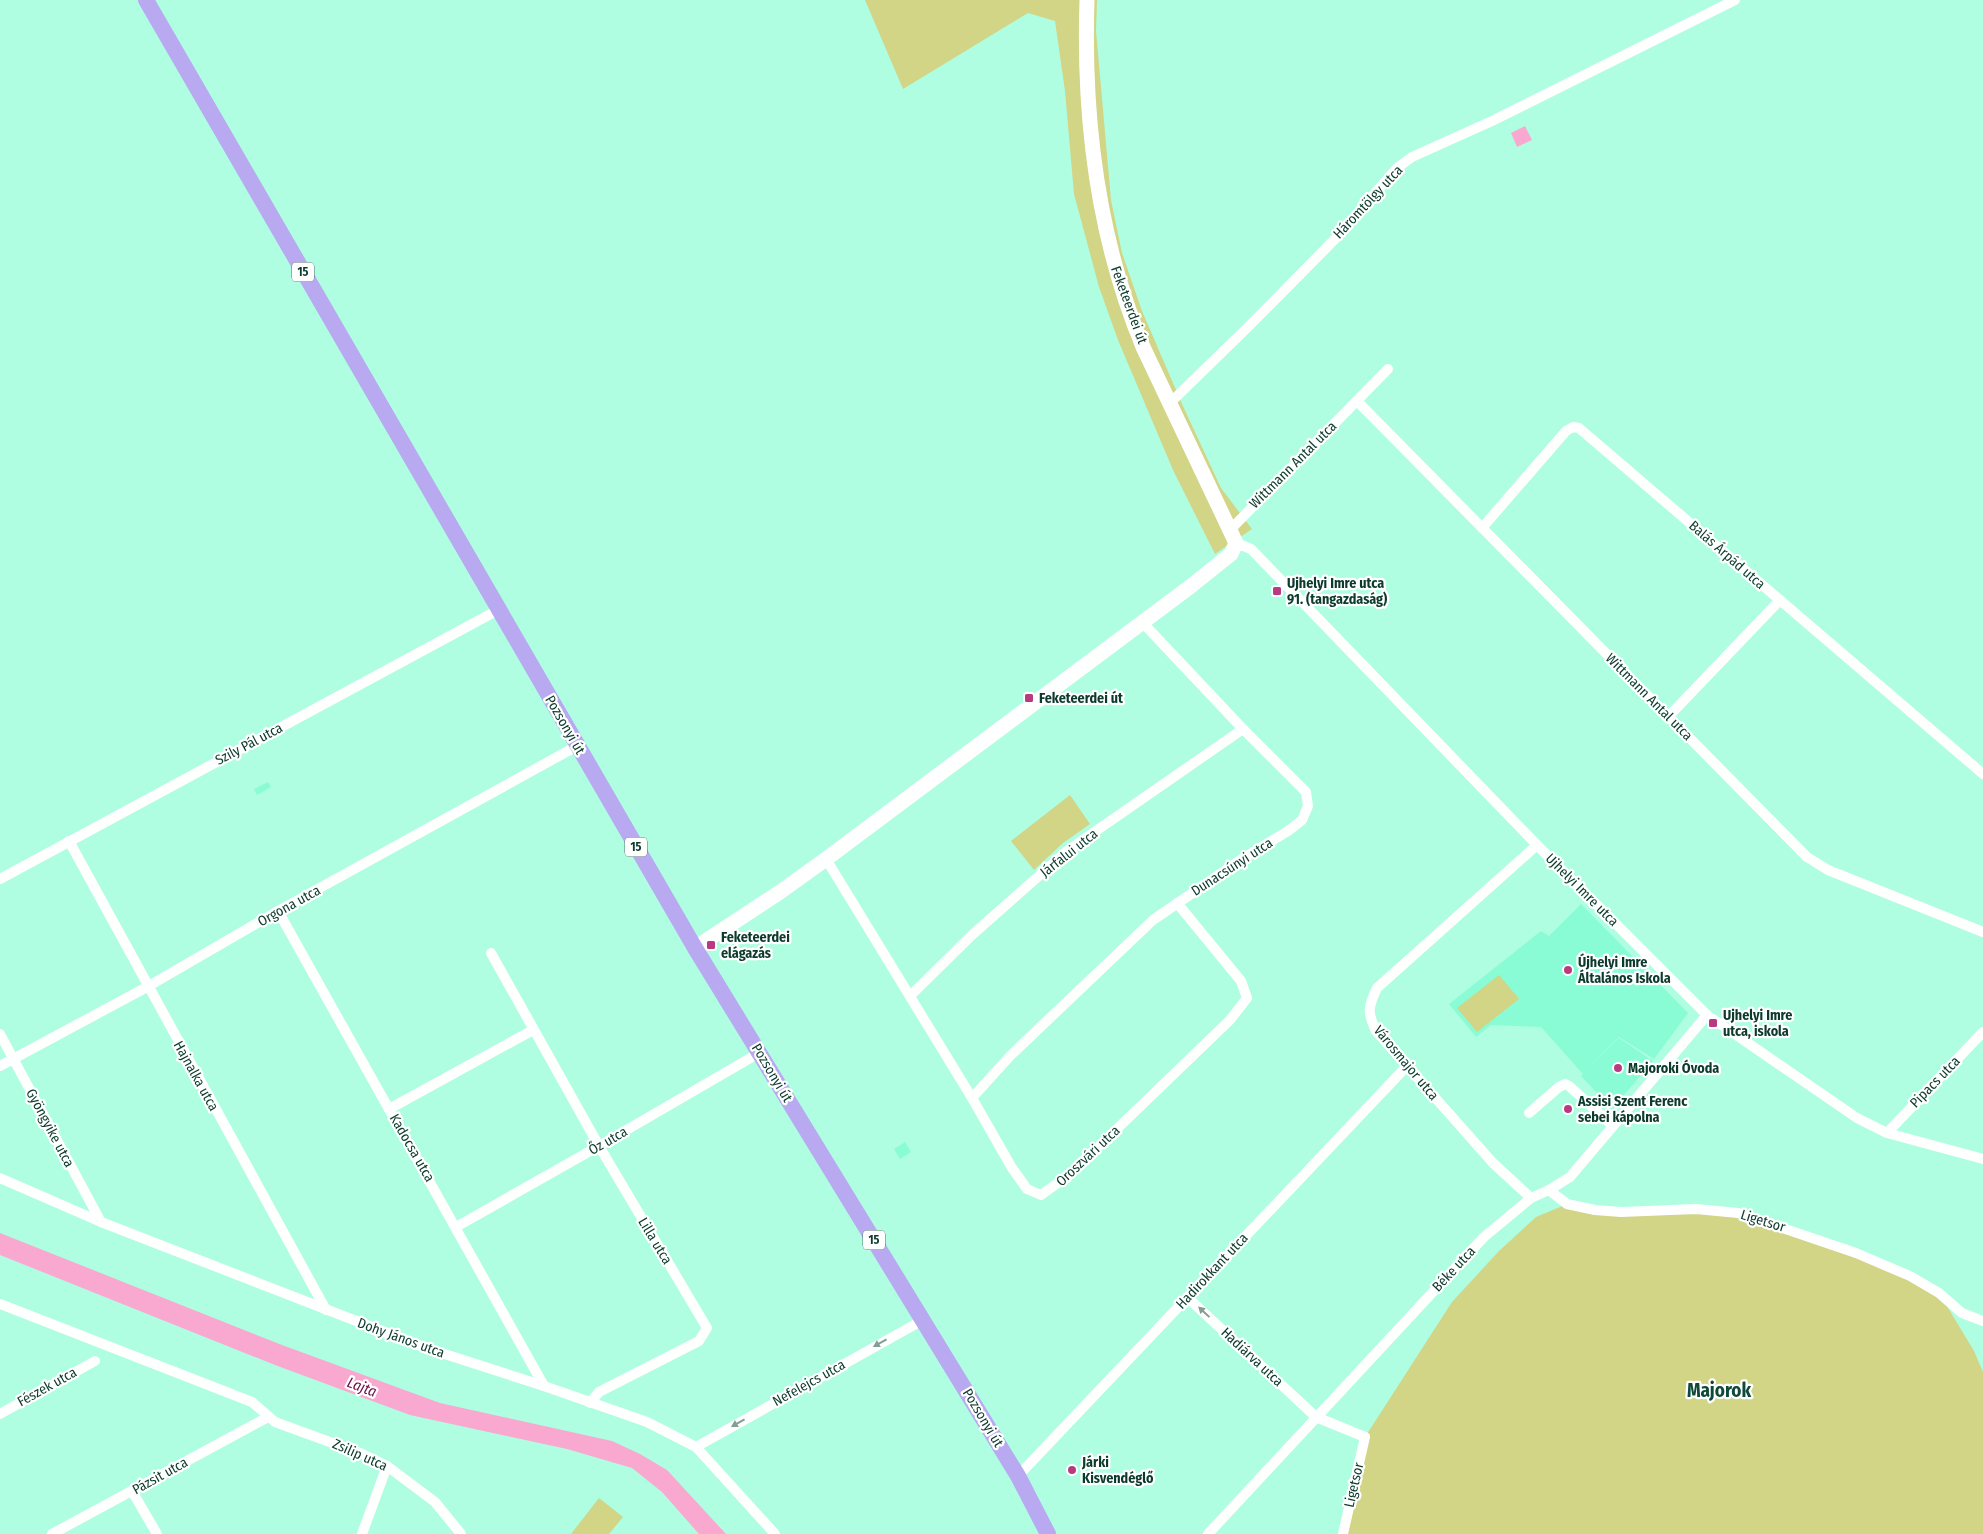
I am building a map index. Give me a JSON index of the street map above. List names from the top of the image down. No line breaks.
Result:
{"streets":{"main road":["15","Feketeerdei út","Pozsonyi út"],"street":["Háromtölgy utca","Wittmann Antal utca","Balás Árpád utca","Szily Pál utca","Járfalui utca","Dunacsúnyi utca","Ujhelyi Imre utca","Orgona utca","Városmajor utca","Hajnalka utca","Pipacs utca","Gyöngyike utca","Őz utca","Kadocsa utca","Oroszvári utca","Ligetsor","Lilla utca","Béke utca","Hadirokkant utca","Dohy János utca","Hadiárva utca","Nefelejcs utca","Fészek utca","Zsilip utca","Pázsit utca"]},"crossings":[["Háromtölgy utca","Feketeerdei út"],["15","Pozsonyi út"],["15","Szily Pál utca"],["Feketeerdei út","Wittmann Antal utca"],["Feketeerdei út","Ujhelyi Imre utca"],["Wittmann Antal utca","Balás Árpád utca"],["Wittmann Antal utca","Ujhelyi Imre utca"],["Pozsonyi út","Szily Pál utca"],["Pozsonyi út","Orgona utca"],["Pozsonyi út","Őz utca"],["Pozsonyi út","Hadirokkant utca"],["Pozsonyi út","Nefelejcs utca"],["Szily Pál utca","Hajnalka utca"],["Járfalui utca","Dunacsúnyi utca"],["Járfalui utca","Oroszvári utca"],["Dunacsúnyi utca","Oroszvári utca"],["Ujhelyi Imre utca","Városmajor utca"],["Ujhelyi Imre utca","Pipacs utca"],["Ujhelyi Imre utca","Béke utca"],["Orgona utca","Hajnalka utca"],["Orgona utca","Gyöngyike utca"],["Orgona utca","Kadocsa utca"],["Városmajor utca","Béke utca"],["Városmajor utca","Hadirokkant utca"],["Hajnalka utca","Dohy János utca"],["Gyöngyike utca","Dohy János utca"],["Őz utca","Kadocsa utca"],["Őz utca","Lilla utca"],["Kadocsa utca","Dohy János utca"],["Ligetsor","Béke utca"],["Ligetsor","Hadiárva utca"],["Lilla utca","Dohy János utca"],["Béke utca","Hadiárva utca"],["Hadirokkant utca","Hadiárva utca"],["Dohy János utca","Nefelejcs utca"],["Zsilip utca","Pázsit utca"]],"one_way":["Hadiárva utca","Nefelejcs utca"],"districts":["Majorok"],"water":["Lajta"],"places":{"transit":["Ujhelyi Imre utca 91. (tangazdaság)","Feketeerdei út","Feketeerdei elágazás","Ujhelyi Imre utca, iskola"],"other":["Újhelyi Imre Általános Iskola","Majoroki Óvoda","Assisi Szent Ferenc sebei kápolna","Járki Kisvendéglő"]}}
